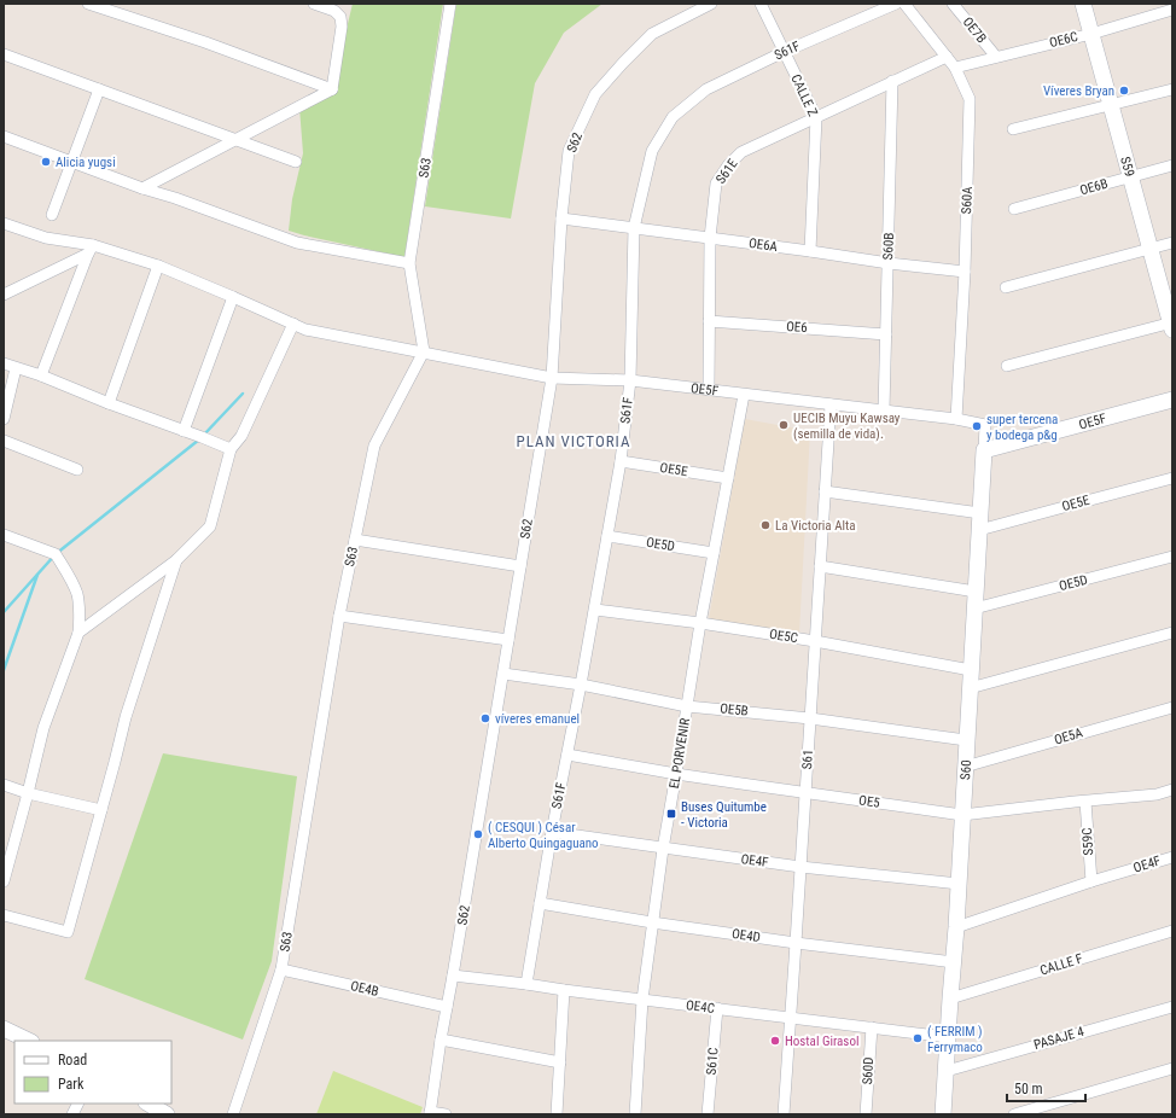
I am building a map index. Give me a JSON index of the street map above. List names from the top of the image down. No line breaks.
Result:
{"streets":{"street":["OE7B","OE6C","S61F","CALLE Z","S62","S59","S63","S61E","OE6B","S60A","OE6A","S60B","OE6","OE5F","OE5E","OE5D","OE5C","OE5B","OE5A","EL PORVENIR","S61","S60","OE5","S59C","OE4F","OE4D","CALLE F","OE4B","OE4C","PASAJE 4","S61C","S60D"]},"crossings":[["OE7B","OE6C"],["OE6C","S59"],["OE6C","S60A"],["S61F","CALLE Z"],["S61F","OE6A"],["S61F","OE5F"],["S61F","OE5E"],["S61F","OE5D"],["S61F","OE5C"],["S61F","OE5B"],["S61F","OE5"],["S61F","OE4F"],["S61F","OE4D"],["S61F","OE4C"],["CALLE Z","S61E"],["CALLE Z","OE6A"],["S62","OE6A"],["S62","OE5F"],["S62","OE5B"],["S62","OE4B"],["S62","OE4C"],["S59","OE6B"],["S63","OE5F"],["S63","OE4B"],["S61E","S60A"],["S61E","OE6A"],["S61E","S60B"],["S61E","OE6"],["S61E","OE5F"],["S60A","OE6A"],["S60A","OE5F"],["OE6A","S60B"],["S60B","OE6"],["S60B","OE5F"],["OE5F","EL PORVENIR"],["OE5F","S61"],["OE5F","S60"],["OE5E","EL PORVENIR"],["OE5E","S60"],["OE5D","EL PORVENIR"],["OE5D","S60"],["OE5C","EL PORVENIR"],["OE5C","S61"],["OE5C","S60"],["OE5B","EL PORVENIR"],["OE5B","S61"],["OE5B","S60"],["OE5A","S60"],["EL PORVENIR","OE5"],["EL PORVENIR","OE4F"],["EL PORVENIR","OE4D"],["EL PORVENIR","OE4C"],["S61","OE5"],["S61","OE4F"],["S61","OE4D"],["S61","OE4C"],["S60","OE5"],["S60","OE4F"],["S60","OE4D"],["S60","CALLE F"],["S60","OE4C"],["S60","PASAJE 4"],["OE5","S59C"],["S59C","OE4F"],["OE4C","S61C"],["OE4C","S60D"]],"districts":["PLAN VICTORIA"],"places":{"other":["Víveres Bryan","Alicia yugsi","UECIB Muyu Kawsay (semilla de vida).","super tercena y bodega p&g","La Victoria Alta","víveres emanuel","( CESQUI ) César Alberto Quingaguano","( FERRIM ) Ferrymaco","Hostal Girasol"],"transit":["Buses Quitumbe - Victoria"]},"legend":["Road","Park"],"scale_bar":"50 m"}
